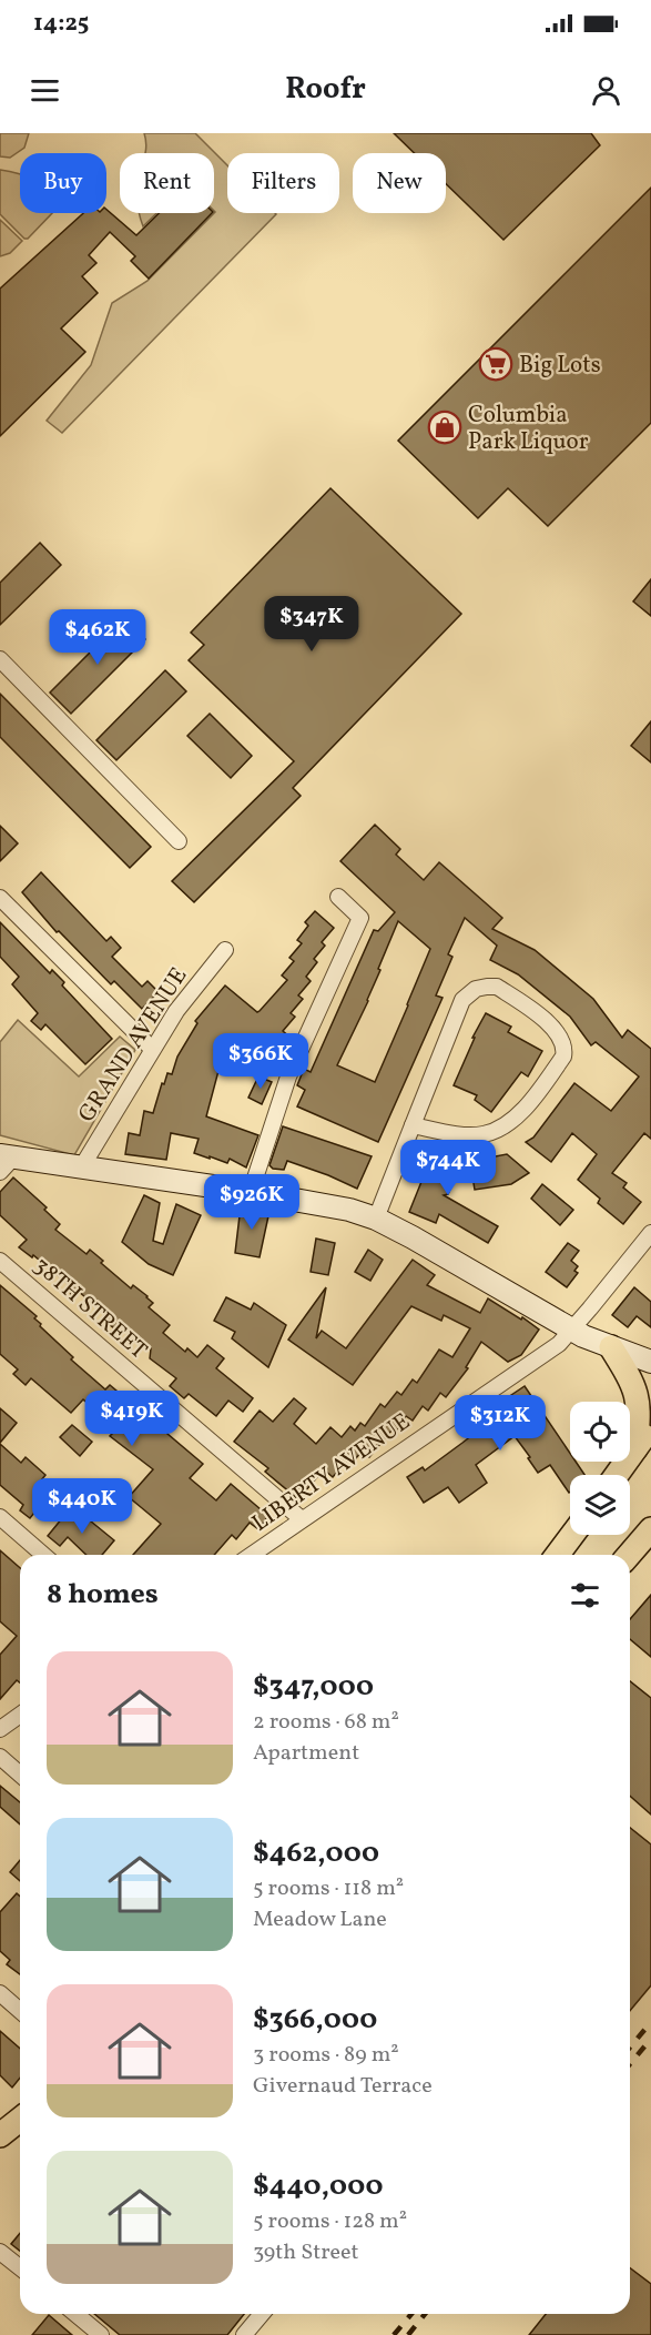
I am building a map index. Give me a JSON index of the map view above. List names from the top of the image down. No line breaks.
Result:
{"streets":{"street":["GRAND AVENUE","38TH STREET","LIBERTY AVENUE"]},"crossings":[["38TH STREET","LIBERTY AVENUE"]],"places":{"supermarket":["Big Lots"],"shop":["Columbia Park Liquor"]},"page":{"status":"14:25","header":"Roofr","chip":["Buy","Rent","Filters","New"],"price":["$347K","$462K","$366K","$744K","$926K","$419K","$312K","$440K"],"heading":"8 homes","list":[{"name":"$347,000","note":"2 rooms · 68 m² · Apartment"},{"name":"$462,000","note":"5 rooms · 118 m² · Meadow Lane"},{"name":"$366,000","note":"3 rooms · 89 m² · Givernaud Terrace"},{"name":"$440,000","note":"5 rooms · 128 m² · 39th Street"}]}}
